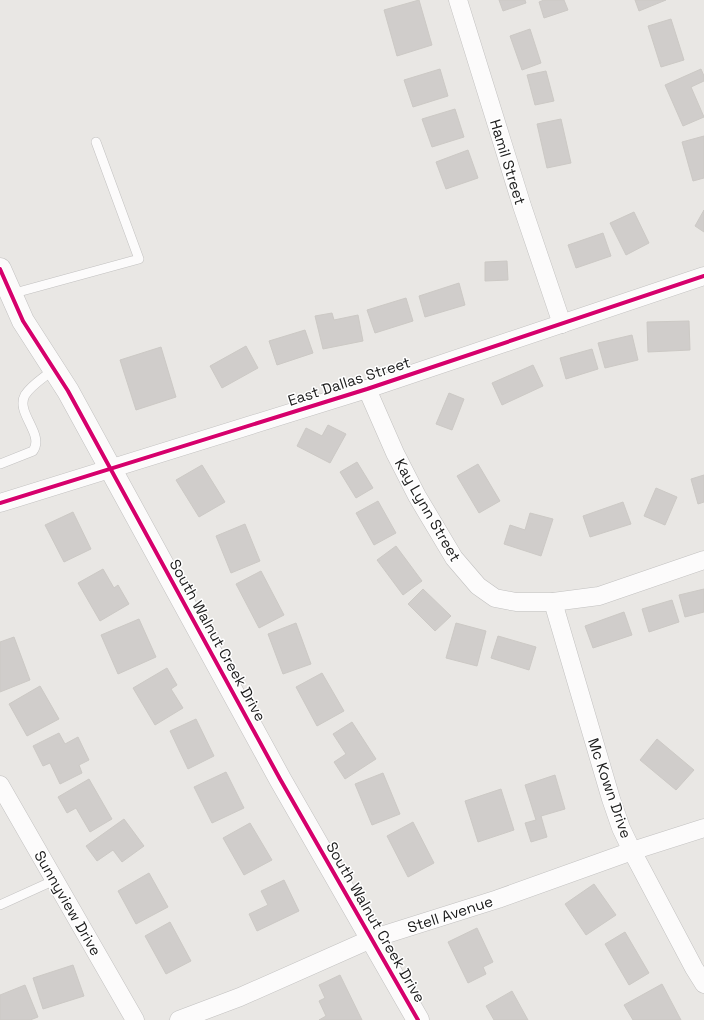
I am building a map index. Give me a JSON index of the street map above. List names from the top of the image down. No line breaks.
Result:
{"streets":{"street":["Hamil Street","East Dallas Street","Kay Lynn Street","South Walnut Creek Drive","Mc Kown Drive","Sunnyview Drive","Stell Avenue"]},"crossings":[["Hamil Street","East Dallas Street"],["East Dallas Street","Kay Lynn Street"],["East Dallas Street","South Walnut Creek Drive"],["Kay Lynn Street","Mc Kown Drive"],["South Walnut Creek Drive","Stell Avenue"],["Mc Kown Drive","Stell Avenue"]]}
